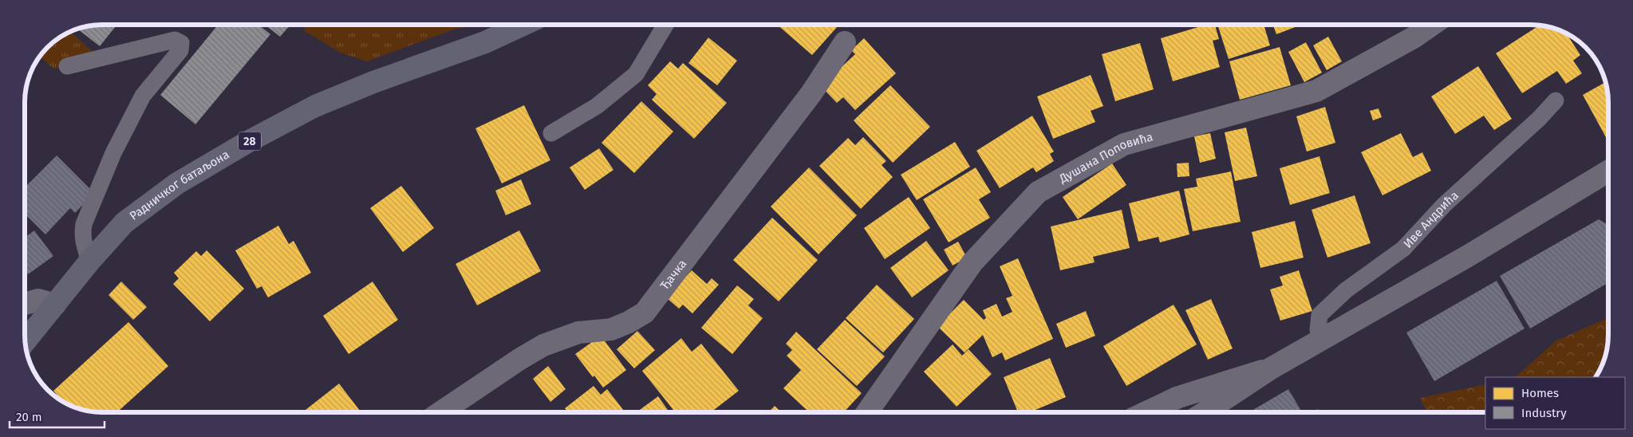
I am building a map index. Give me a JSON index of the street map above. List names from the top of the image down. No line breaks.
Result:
{"streets":{"main road":["28","Радничког батаљона"],"street":["Душана Поповића","Ђачка"],"lane":["Иве Андрића"]},"legend":["Homes","Industry"],"scale_bar":"20 m"}
